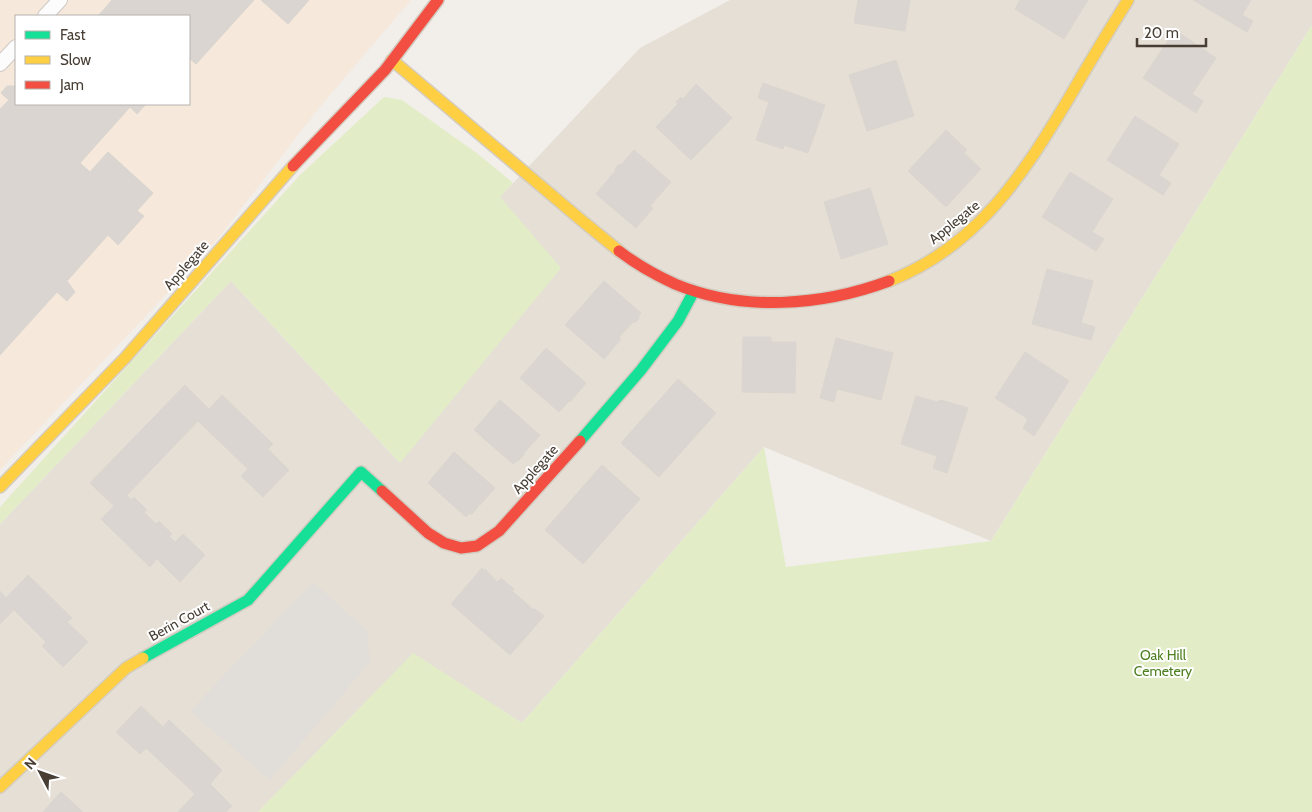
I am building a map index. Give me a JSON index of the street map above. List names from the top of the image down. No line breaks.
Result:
{"streets":{"street":["Applegate","Berin Court"]},"crossings":[["Applegate","Berin Court"]],"parks":["Oak Hill Cemetery"],"legend":["Fast","Slow","Jam"],"scale_bar":"20 m","north":"top left"}
